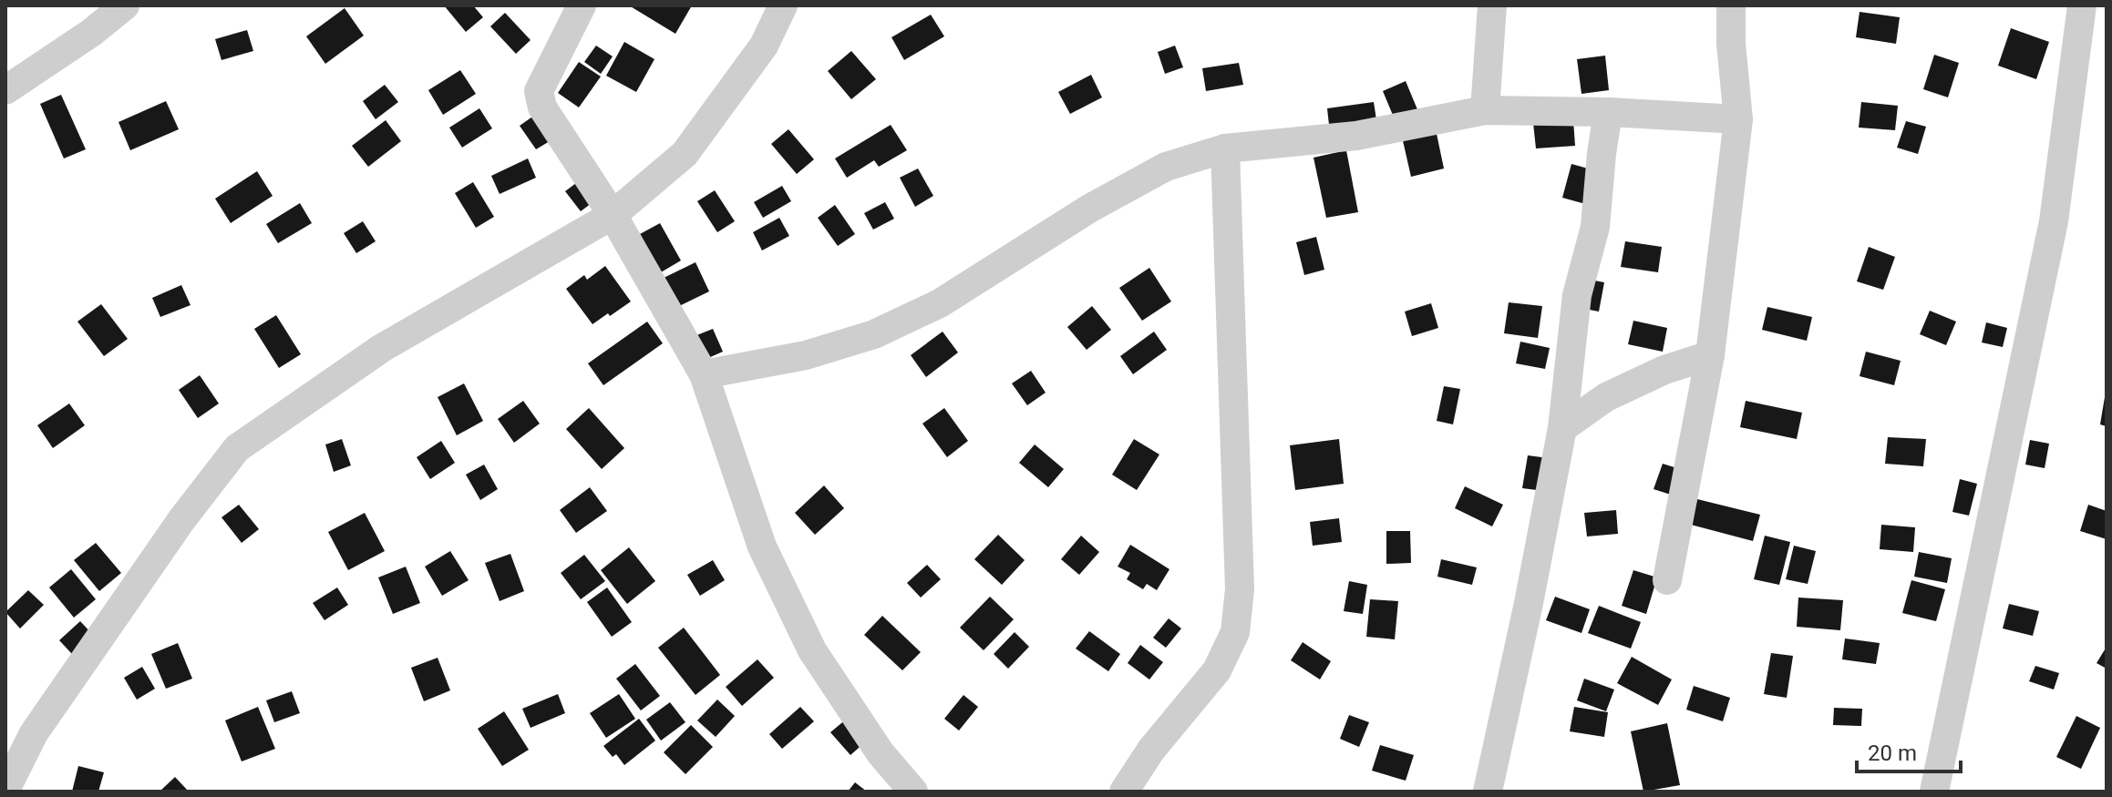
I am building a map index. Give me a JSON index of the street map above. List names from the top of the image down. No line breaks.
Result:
{"scale_bar":"20 m"}
